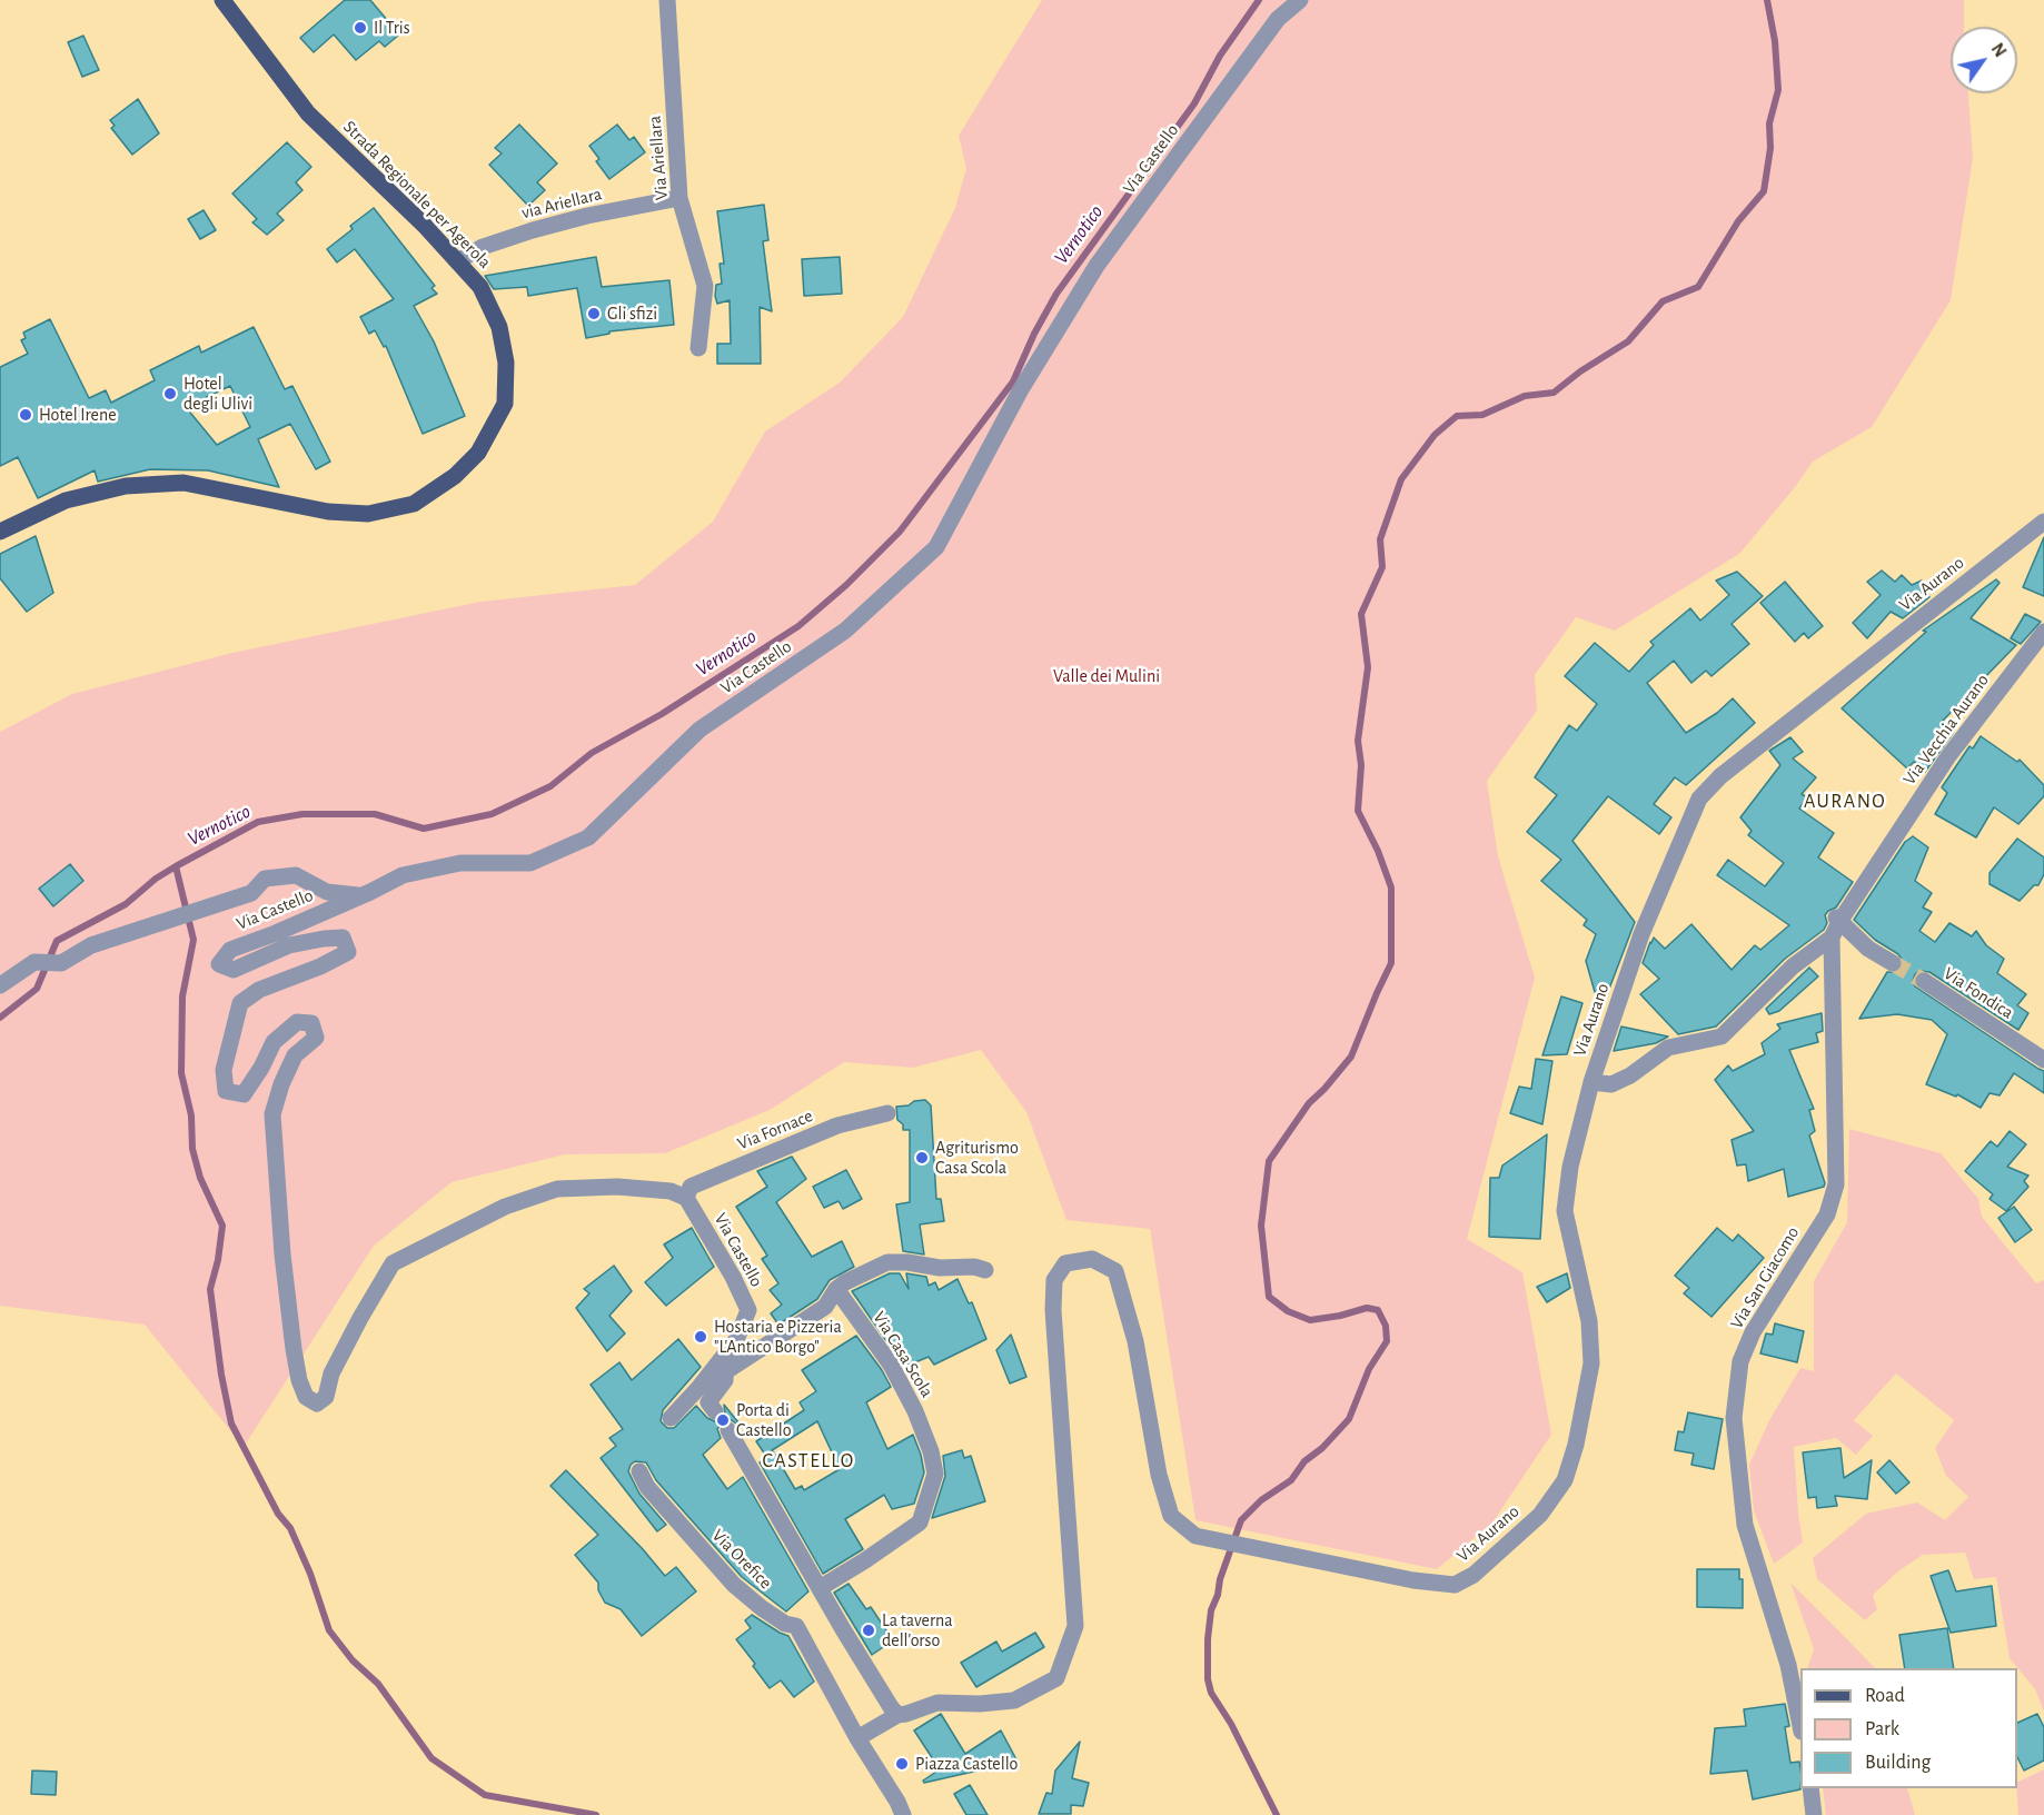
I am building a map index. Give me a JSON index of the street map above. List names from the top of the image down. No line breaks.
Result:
{"streets":{"main road":["Strada Regionale per Agerola"],"street":["Via Ariellara","Via Castello","via Ariellara","Via Aurano","Via Vecchia Aurano","Via Fondica","Via Fornace","Via San Giacomo","Via Casa Scola","Via Orefice"]},"crossings":[["Via Ariellara","via Ariellara"],["Via Castello","Via Fornace"],["Strada Regionale per Agerola","via Ariellara"],["Via Aurano","Via Orefice"],["Via Vecchia Aurano","Via San Giacomo"]],"districts":["AURANO","CASTELLO"],"water":["Vernotico"],"parks":["Valle dei Mulini"],"places":["Il Tris","Gli sfizi","Hotel degli Ulivi","Hotel Irene","Agriturismo Casa Scola","Hostaria e Pizzeria \"L'Antico Borgo\"","Porta di Castello","La taverna dell'orso","Piazza Castello"],"legend":["Road","Park","Building"],"north":"top right"}
